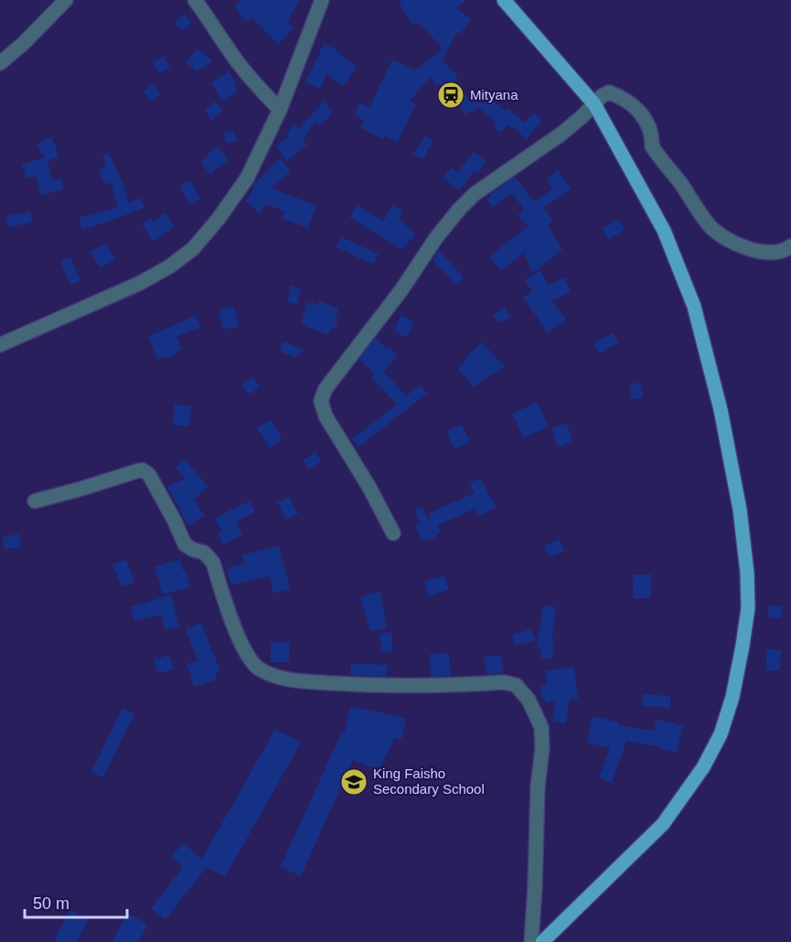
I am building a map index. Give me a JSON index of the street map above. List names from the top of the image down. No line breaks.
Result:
{"places":{"station":["Mityana"],"school or university":["King Faisho Secondary School"]},"scale_bar":"50 m"}
